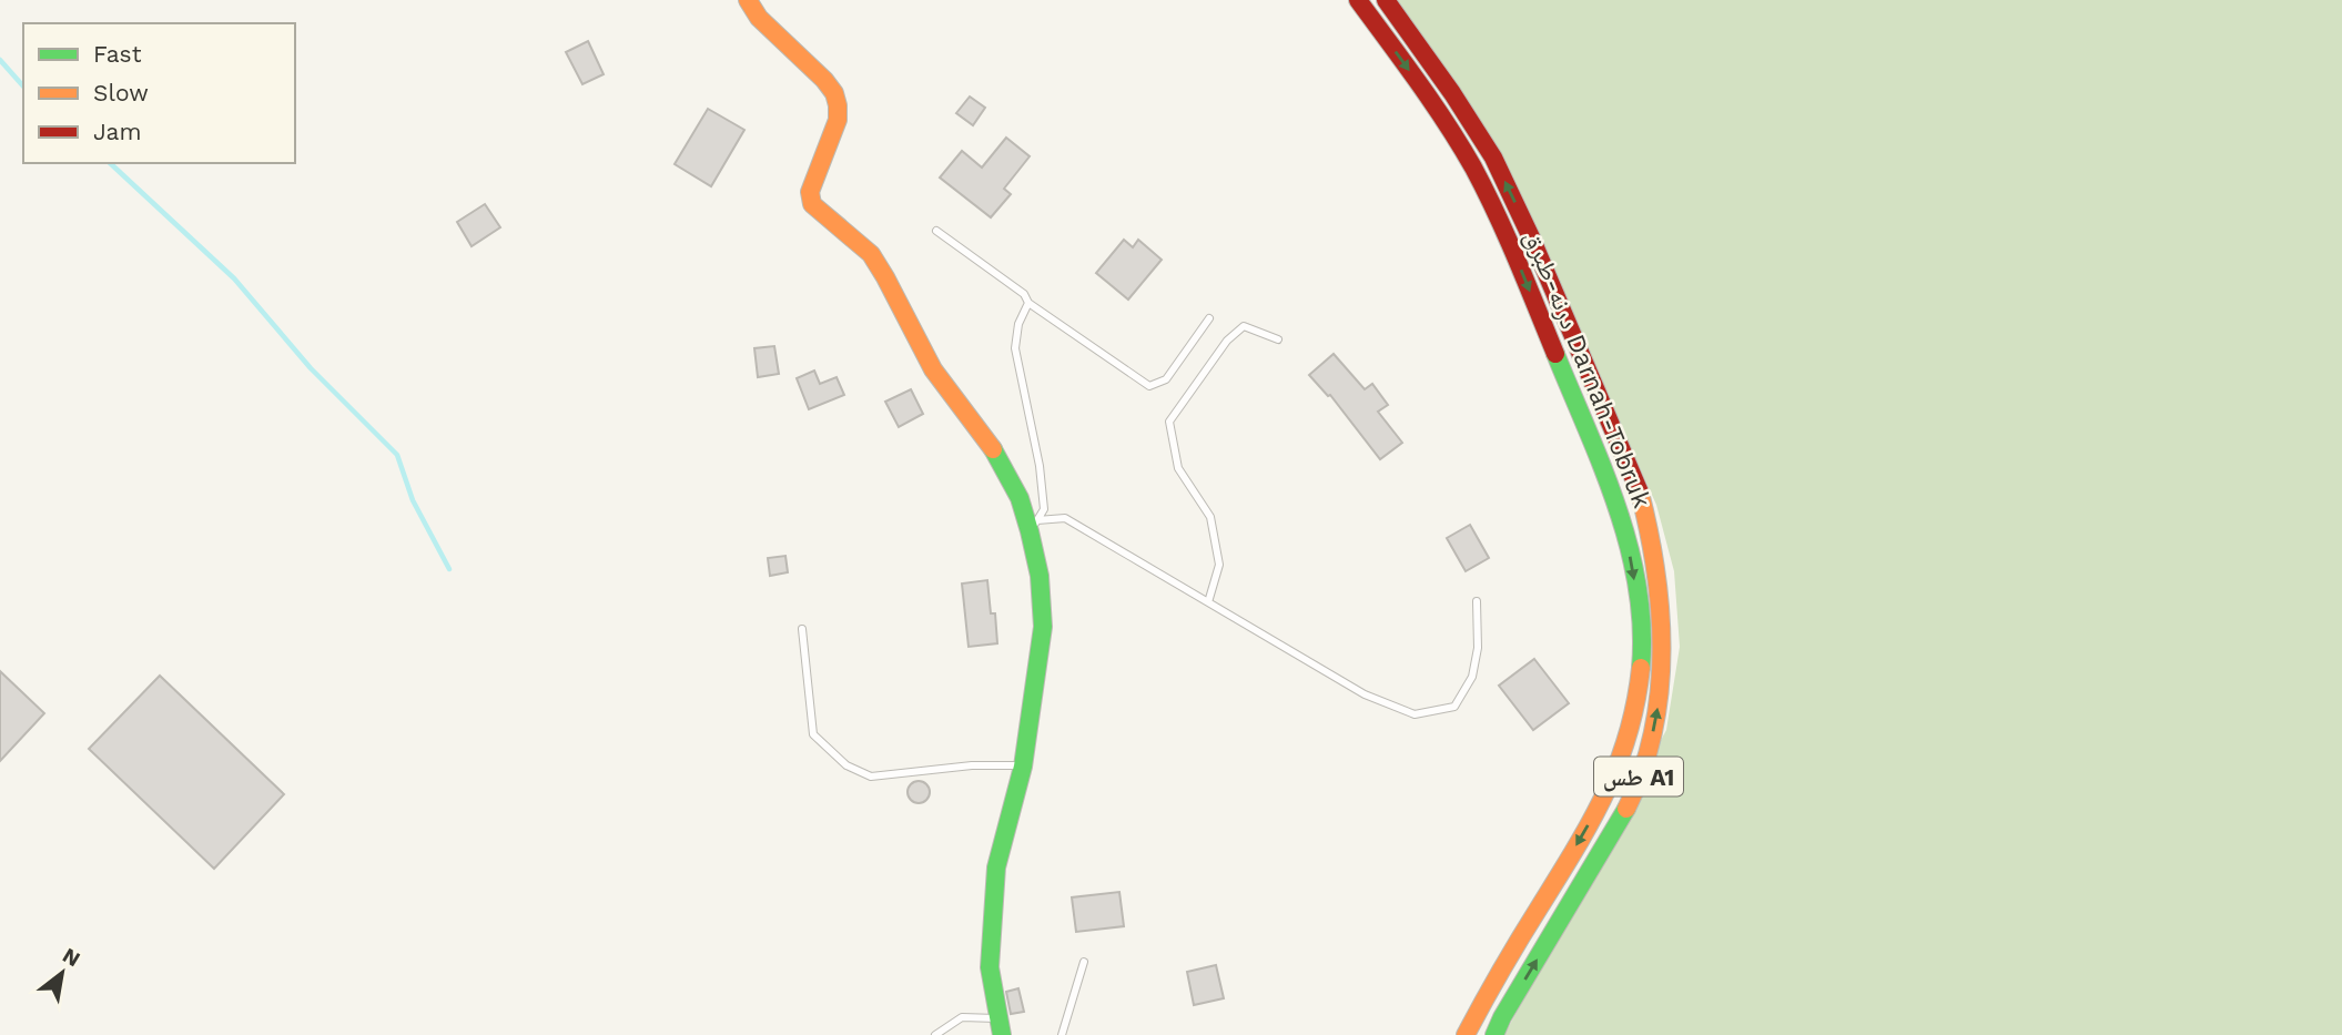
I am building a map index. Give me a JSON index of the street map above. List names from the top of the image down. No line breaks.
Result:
{"streets":{"main road":["درنه-طبرق Darnah-Tobruk","طس A1"]},"legend":["Fast","Slow","Jam"],"north":"top right"}
